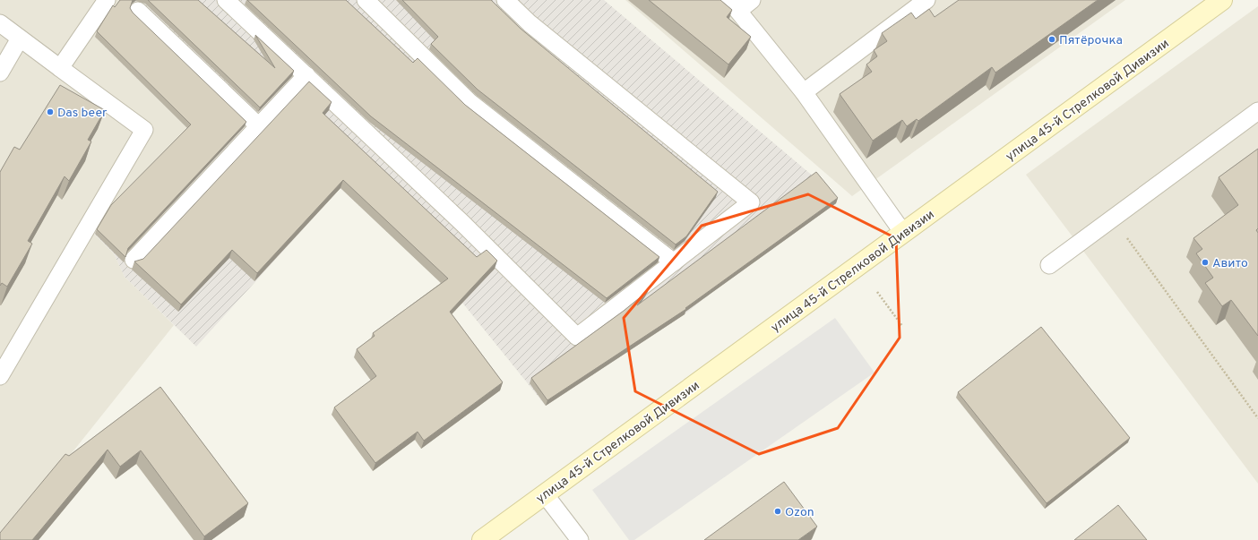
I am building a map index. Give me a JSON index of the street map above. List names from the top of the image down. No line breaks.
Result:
{"streets":{"main road":["улица 45-й Стрелковой Дивизии"]},"places":["Пятёрочка","Das beer","Авито","Ozon"]}
